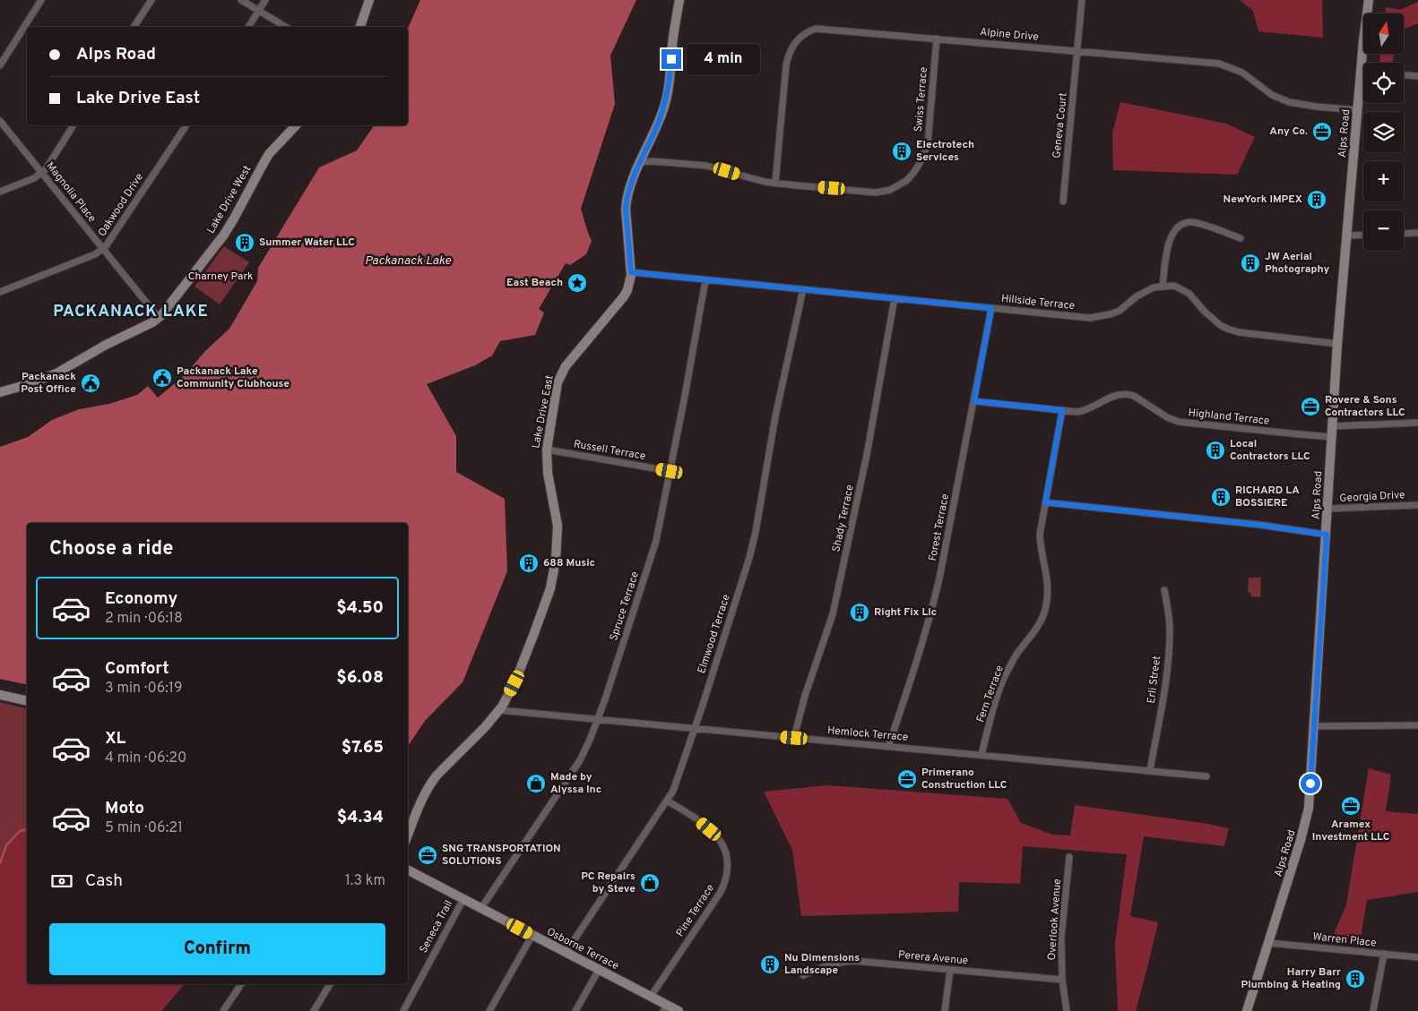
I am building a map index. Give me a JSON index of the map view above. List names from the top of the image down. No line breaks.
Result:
{"streets":{"street":["Alpine Drive","Swiss Terrace","Geneva Court","Alps Road","Magnolia Place","Lake Drive West","Oakwood Drive","Hillside Terrace","Lake Drive East","Highland Terrace","Russell Terrace","Georgia Drive","Shady Terrace","Forest Terrace","Spruce Terrace","Elmwood Terrace","Erli Street","Fern Terrace","Hemlock Terrace","Pine Terrace","Overlook Avenue","Seneca Trail","Warren Place","Osborne Terrace","Perera Avenue"]},"crossings":[["Alpine Drive","Swiss Terrace"],["Alpine Drive","Geneva Court"],["Alpine Drive","Alps Road"],["Swiss Terrace","Lake Drive East"],["Alps Road","Highland Terrace"],["Alps Road","Georgia Drive"],["Alps Road","Warren Place"],["Magnolia Place","Lake Drive West"],["Magnolia Place","Oakwood Drive"],["Hillside Terrace","Lake Drive East"],["Hillside Terrace","Shady Terrace"],["Hillside Terrace","Forest Terrace"],["Hillside Terrace","Spruce Terrace"],["Hillside Terrace","Elmwood Terrace"],["Lake Drive East","Russell Terrace"],["Lake Drive East","Hemlock Terrace"],["Highland Terrace","Forest Terrace"],["Highland Terrace","Fern Terrace"],["Russell Terrace","Spruce Terrace"],["Shady Terrace","Hemlock Terrace"],["Forest Terrace","Hemlock Terrace"],["Spruce Terrace","Hemlock Terrace"],["Spruce Terrace","Osborne Terrace"],["Elmwood Terrace","Hemlock Terrace"],["Elmwood Terrace","Pine Terrace"],["Elmwood Terrace","Osborne Terrace"],["Erli Street","Hemlock Terrace"],["Fern Terrace","Hemlock Terrace"],["Pine Terrace","Osborne Terrace"],["Overlook Avenue","Perera Avenue"],["Seneca Trail","Osborne Terrace"]],"districts":["PACKANACK LAKE"],"water":["Packanack Lake"],"parks":["Charney Park"],"places":{"office":["Any Co.","Rovere & Sons Contractors LLC","Primerano Construction LLC","Aramex Investment LLC","SNG TRANSPORTATION SOLUTIONS"],"building":["Electrotech Services","NewYork IMPEX","Summer Water LLC","JW Aerial Photography","Local Contractors LLC","RICHARD LA BOSSIERE","688 Music","Right Fix Llc","Nu Dimensions Landscape","Harry Barr Plumbing & Heating"],"place":["East Beach"],"public building":["Packanack Lake Community Clubhouse","Packanack Post Office"],"shop":["Made by Alyssa Inc","PC Repairs by Steve"]},"north":"top","page":{"map_buttons":["+","−"],"banner":["Alps Road","Lake Drive East"],"bubble":"4 min","heading":"Choose a ride","list":[{"name":"Economy","note":"2 min · 06:18","value":"$4.50"},{"name":"Comfort","note":"3 min · 06:19","value":"$6.08"},{"name":"XL","note":"4 min · 06:20","value":"$7.65"},{"name":"Moto","note":"5 min · 06:21","value":"$4.34"}],"pay":["Cash","1.3 km"],"buttons":"Confirm"}}
